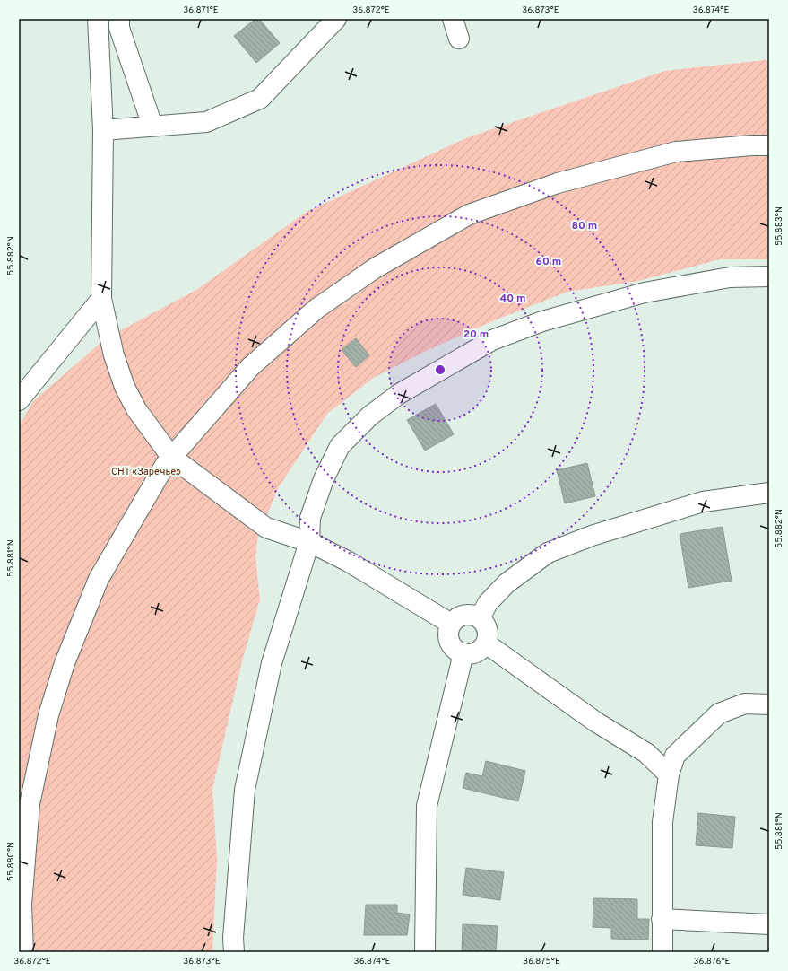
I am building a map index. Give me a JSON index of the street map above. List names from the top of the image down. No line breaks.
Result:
{"parks":["СНТ «Заречье»"],"coordinates":["36.871°E","36.872°E","36.873°E","36.874°E","55.883°N","55.882°N","55.881°N","55.880°N","36.875°E","36.876°E"],"rings":["80 m","60 m","40 m","20 m"]}
